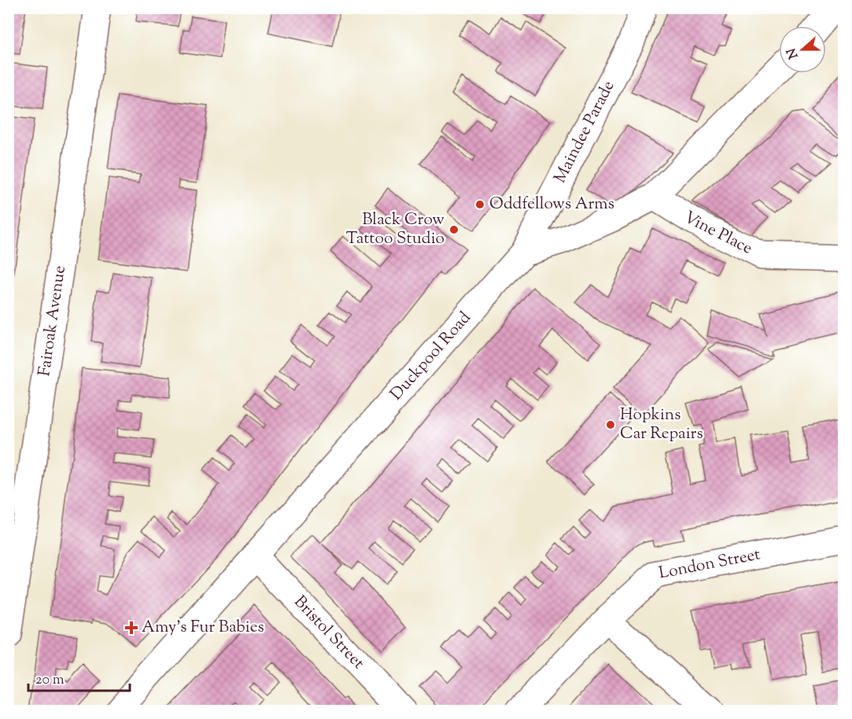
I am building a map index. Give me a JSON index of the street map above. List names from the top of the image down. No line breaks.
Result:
{"streets":{"street":["Maindee Parade","Vine Place","Fairoak Avenue","Duckpool Road","London Street","Bristol Street"]},"crossings":[["Maindee Parade","Duckpool Road"],["Duckpool Road","Bristol Street"]],"places":{"other":["Oddfellows Arms","Black Crow Tattoo Studio","Hopkins Car Repairs"],"health":["Amy’s Fur Babies"]},"scale_bar":"20 m","north":"left"}
